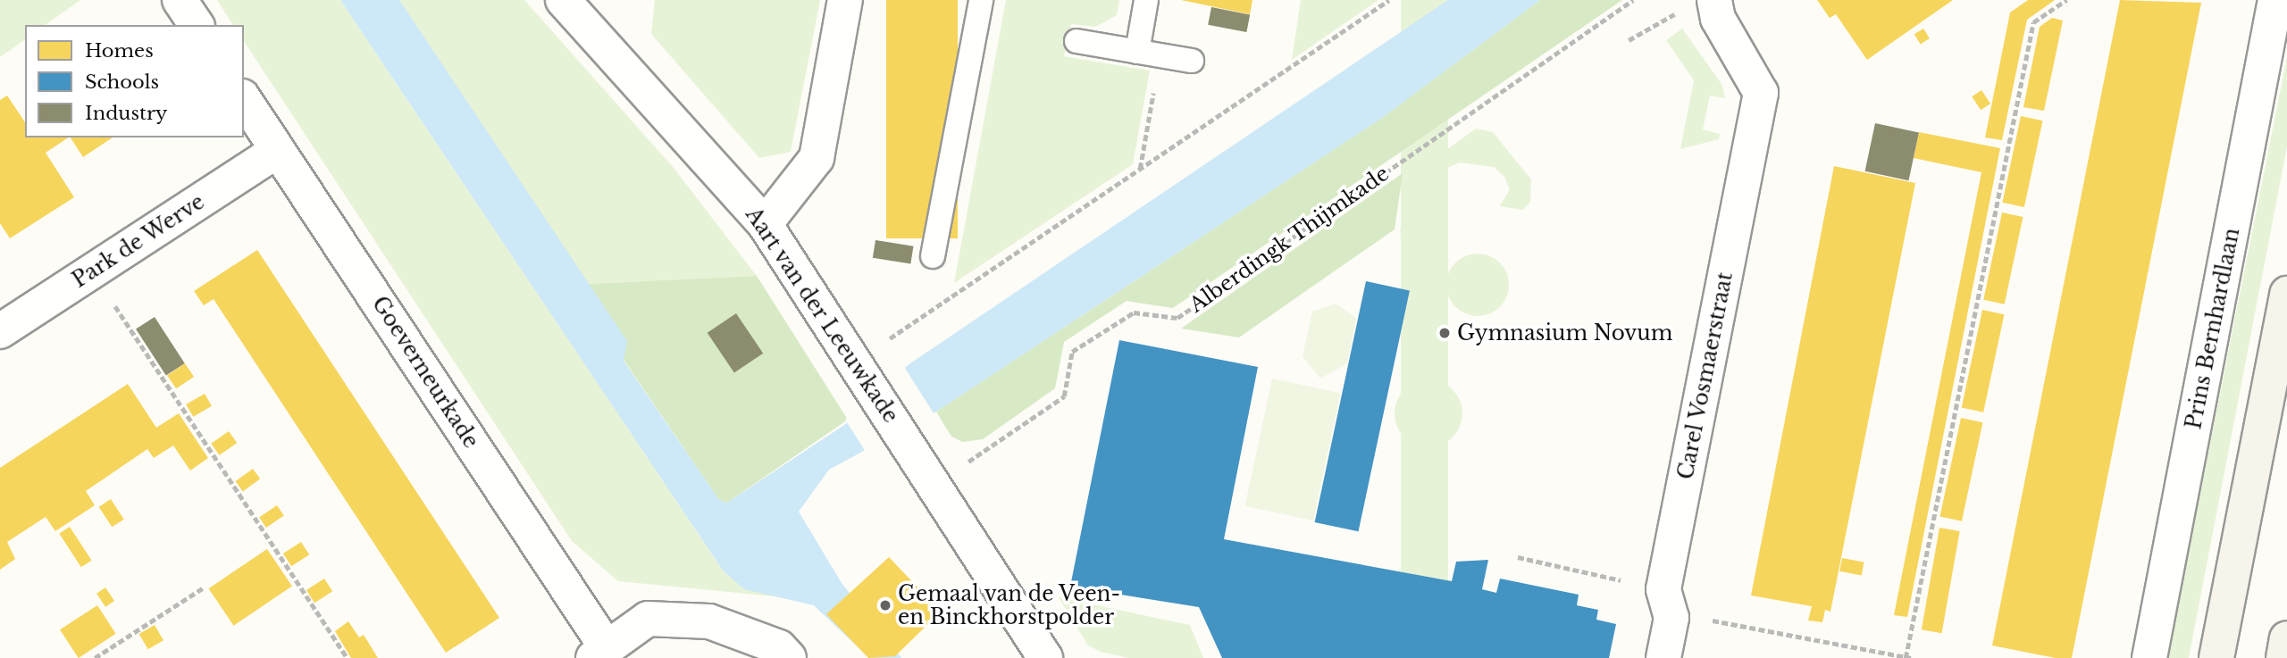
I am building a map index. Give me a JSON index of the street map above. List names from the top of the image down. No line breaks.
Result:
{"streets":{"street":["Park de Werve","Aart van der Leeuwkade","Prins Bernhardlaan","Goeverneurkade","Carel Vosmaerstraat"],"path":["Alberdingk Thijmkade"]},"crossings":[["Alberdingk Thijmkade","Aart van der Leeuwkade"],["Park de Werve","Goeverneurkade"]],"places":["Gymnasium Novum","Gemaal van de Veen- en Binckhorstpolder"],"legend":["Homes","Schools","Industry"]}
